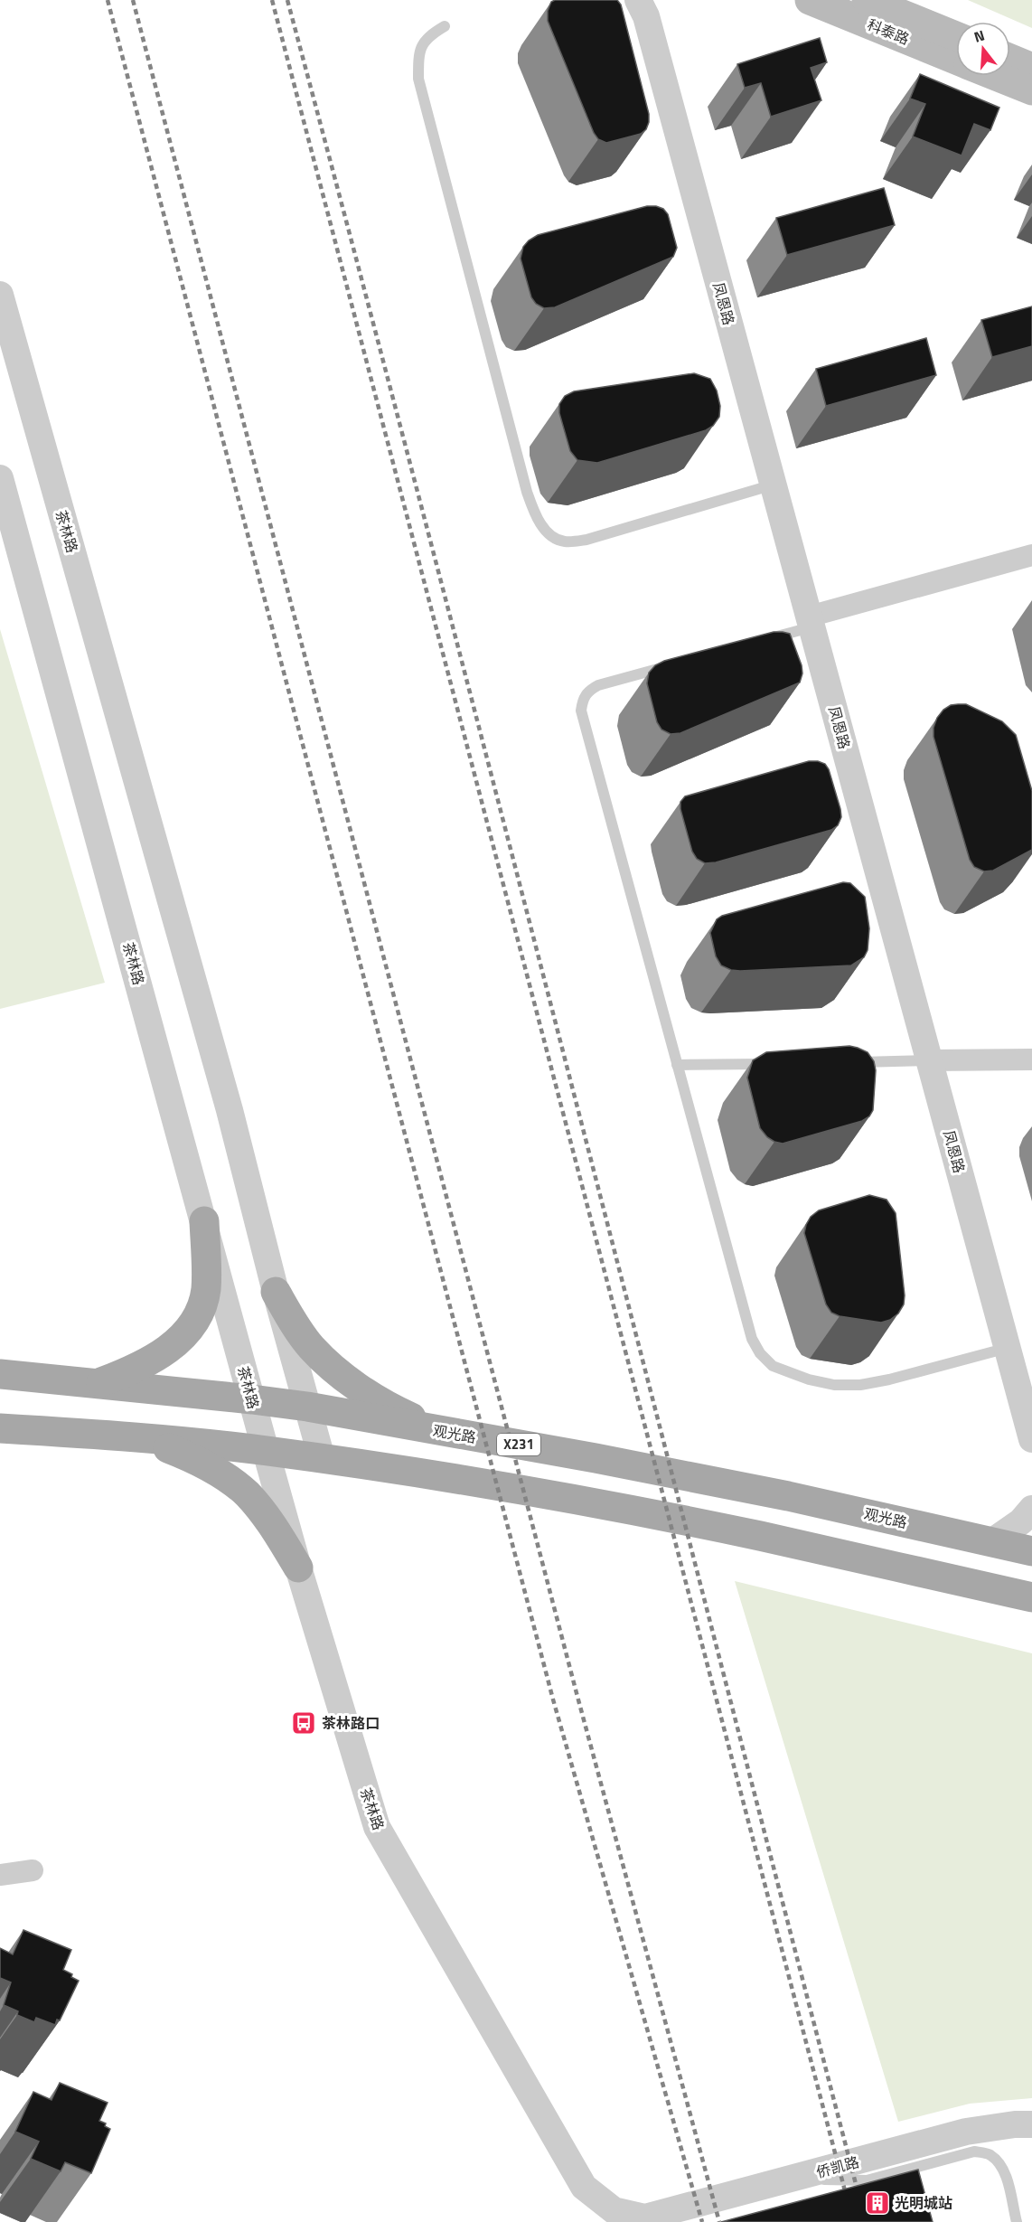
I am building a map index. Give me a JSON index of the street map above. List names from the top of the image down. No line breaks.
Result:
{"streets":{"main road":["科泰路","观光路","X231"],"street":["凤恩路","茶林路","侨凯路"]},"crossings":[["茶林路","观光路"],["茶林路","侨凯路"]],"places":{"bus stop":["茶林路口"],"building":["光明城站"]},"north":"top"}
